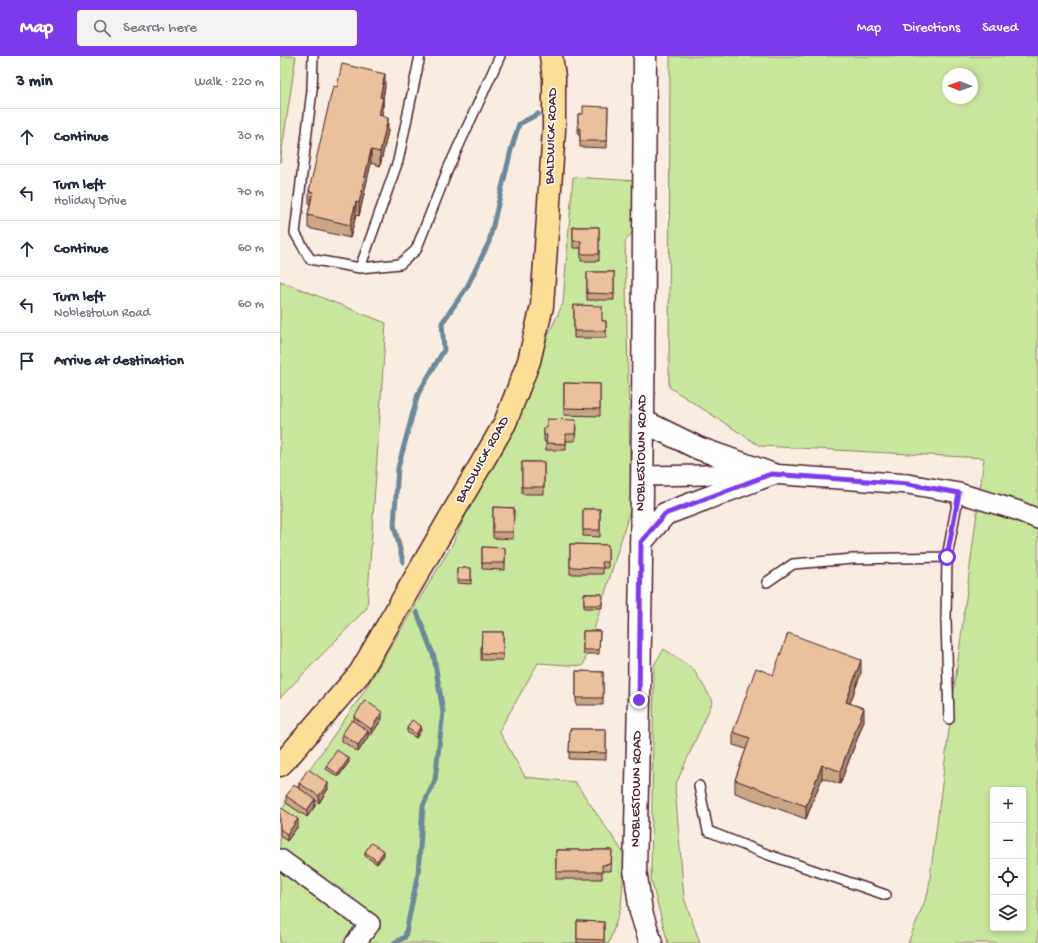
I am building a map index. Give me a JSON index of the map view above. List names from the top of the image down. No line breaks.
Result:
{"streets":{"main road":["BALDWICK ROAD","NOBLESTOWN ROAD"]},"north":"left","page":{"header":"Map","search":"Search here","nav":["Map","Directions","Saved"],"heading":["3 min","Walk · 220 m"],"list":[["Continue","30 m"],["Turn left","Holiday Drive","70 m"],["Continue","60 m"],["Turn left","Noblestown Road","60 m"],"Arrive at destination"],"map_buttons":["+","−"]}}
